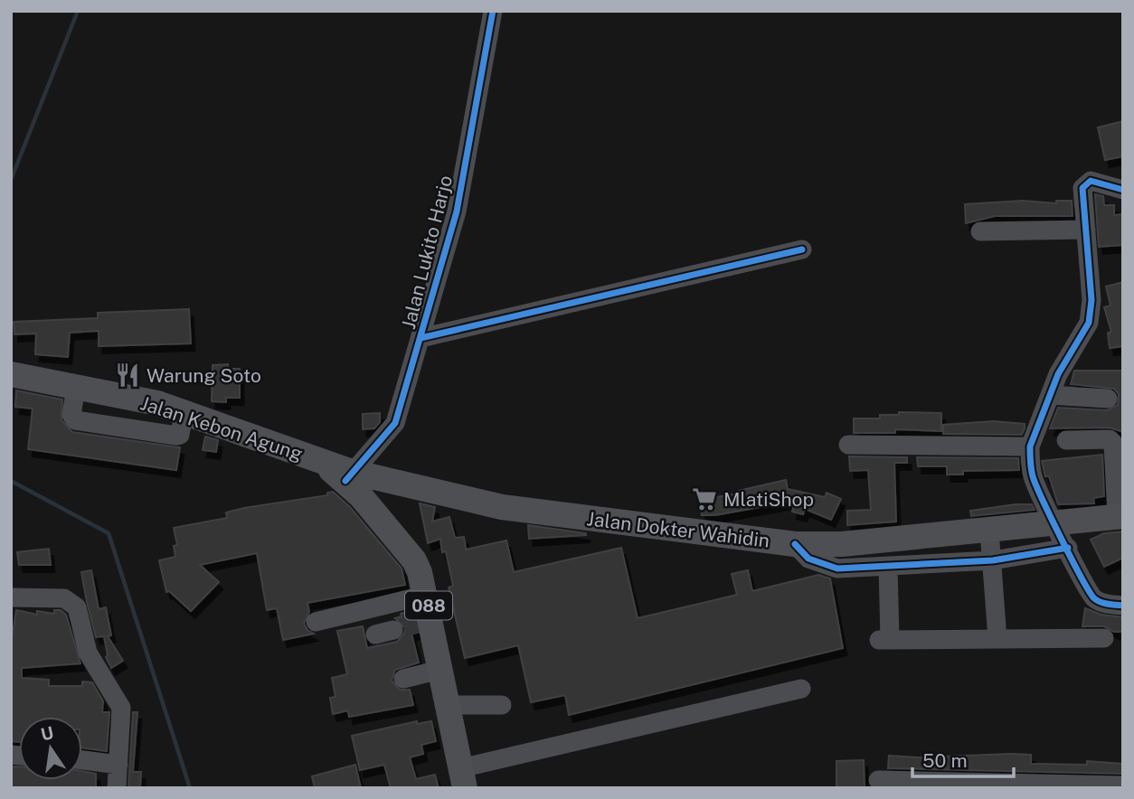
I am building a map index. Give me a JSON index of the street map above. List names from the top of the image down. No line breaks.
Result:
{"streets":{"main road":["Jalan Kebon Agung","Jalan Dokter Wahidin","088"],"street":["Jalan Lukito Harjo"]},"crossings":[["Jalan Lukito Harjo","Jalan Kebon Agung"],["Jalan Lukito Harjo","Jalan Dokter Wahidin"],["Jalan Kebon Agung","Jalan Dokter Wahidin"]],"places":{"restaurant":["Warung Soto"],"supermarket":["MlatiShop"]},"scale_bar":"50 m","north":"top"}
